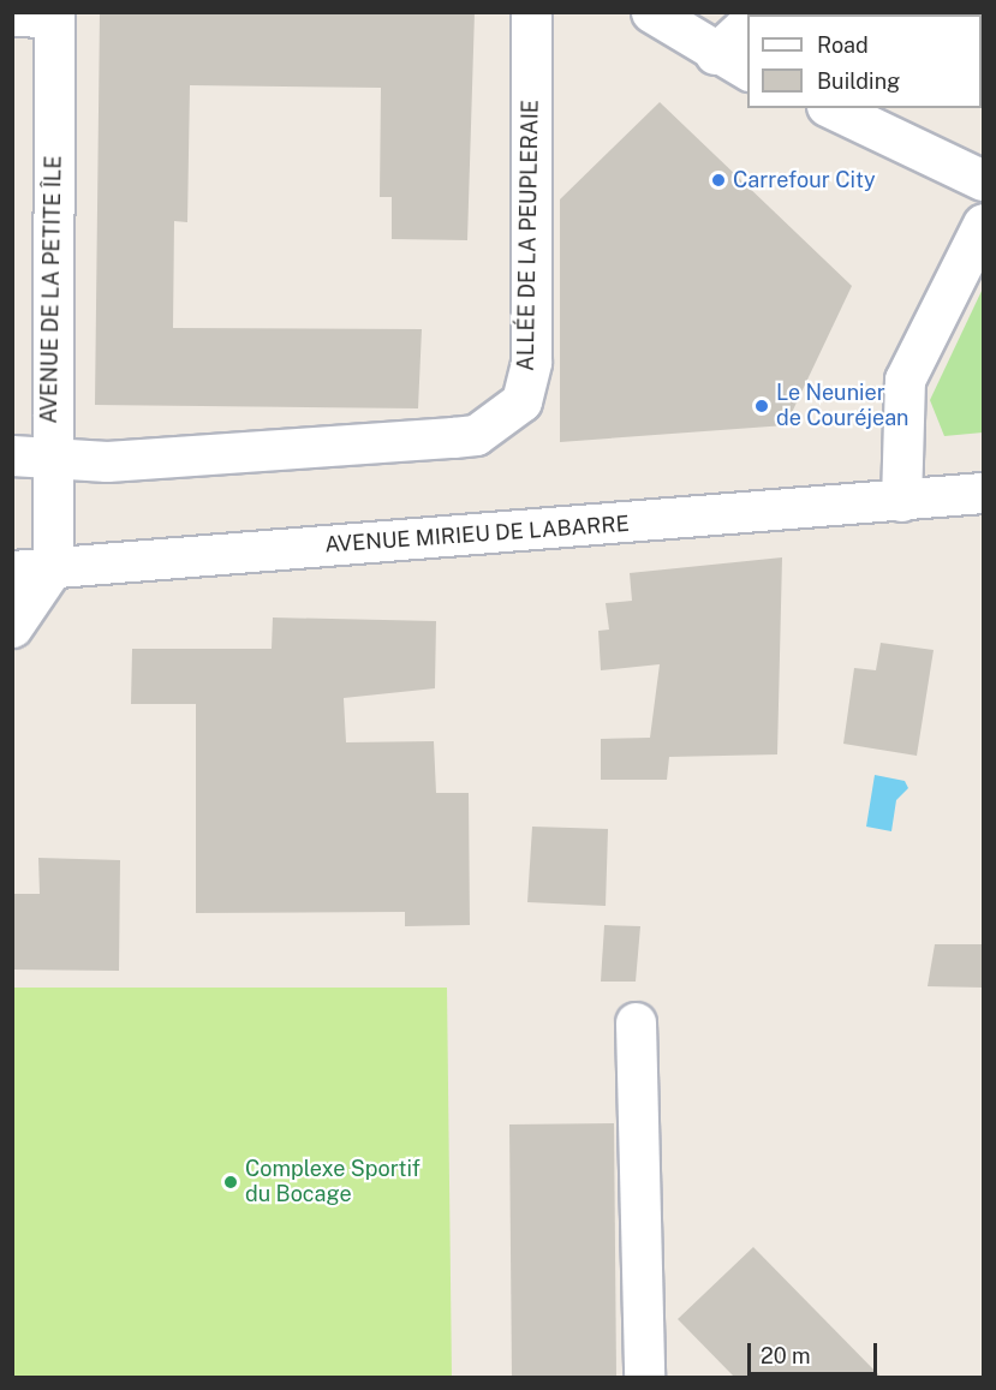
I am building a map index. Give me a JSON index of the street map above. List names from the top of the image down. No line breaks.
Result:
{"streets":{"street":["ALLÉE DE LA PEUPLERAIE","AVENUE DE LA PETITE ÎLE","AVENUE MIRIEU DE LABARRE"]},"crossings":[["ALLÉE DE LA PEUPLERAIE","AVENUE DE LA PETITE ÎLE"],["AVENUE DE LA PETITE ÎLE","AVENUE MIRIEU DE LABARRE"]],"places":["Carrefour City","Le Neunier de Couréjean","Complexe Sportif du Bocage"],"legend":["Road","Building"],"scale_bar":"20 m"}
